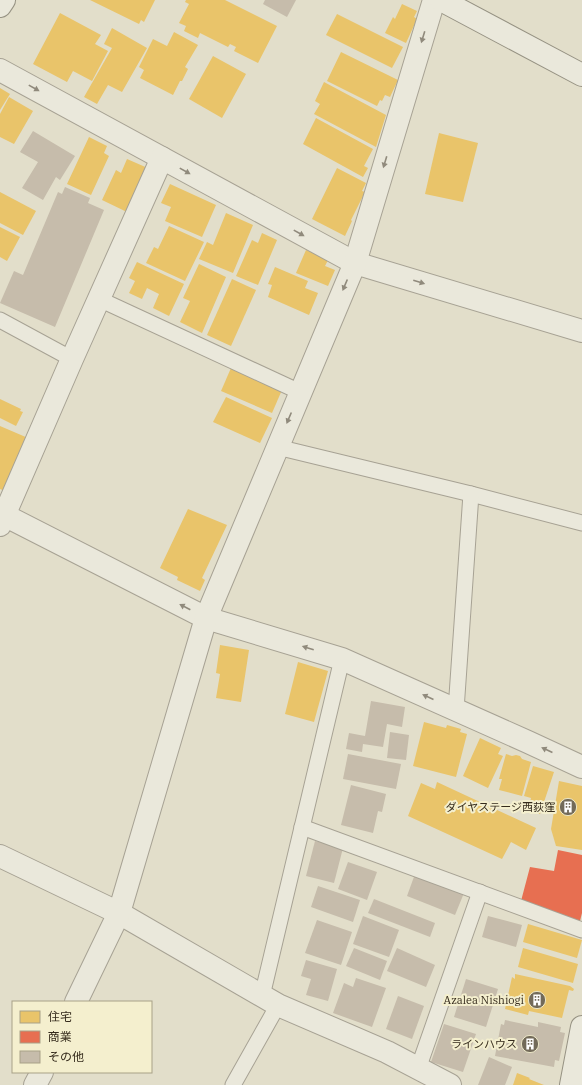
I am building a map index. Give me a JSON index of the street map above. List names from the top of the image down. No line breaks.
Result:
{"places":{"building":["ダイヤステージ西荻窪","Azalea Nishiogi","ラインハウス"]},"legend":["住宅","商業","その他"]}
